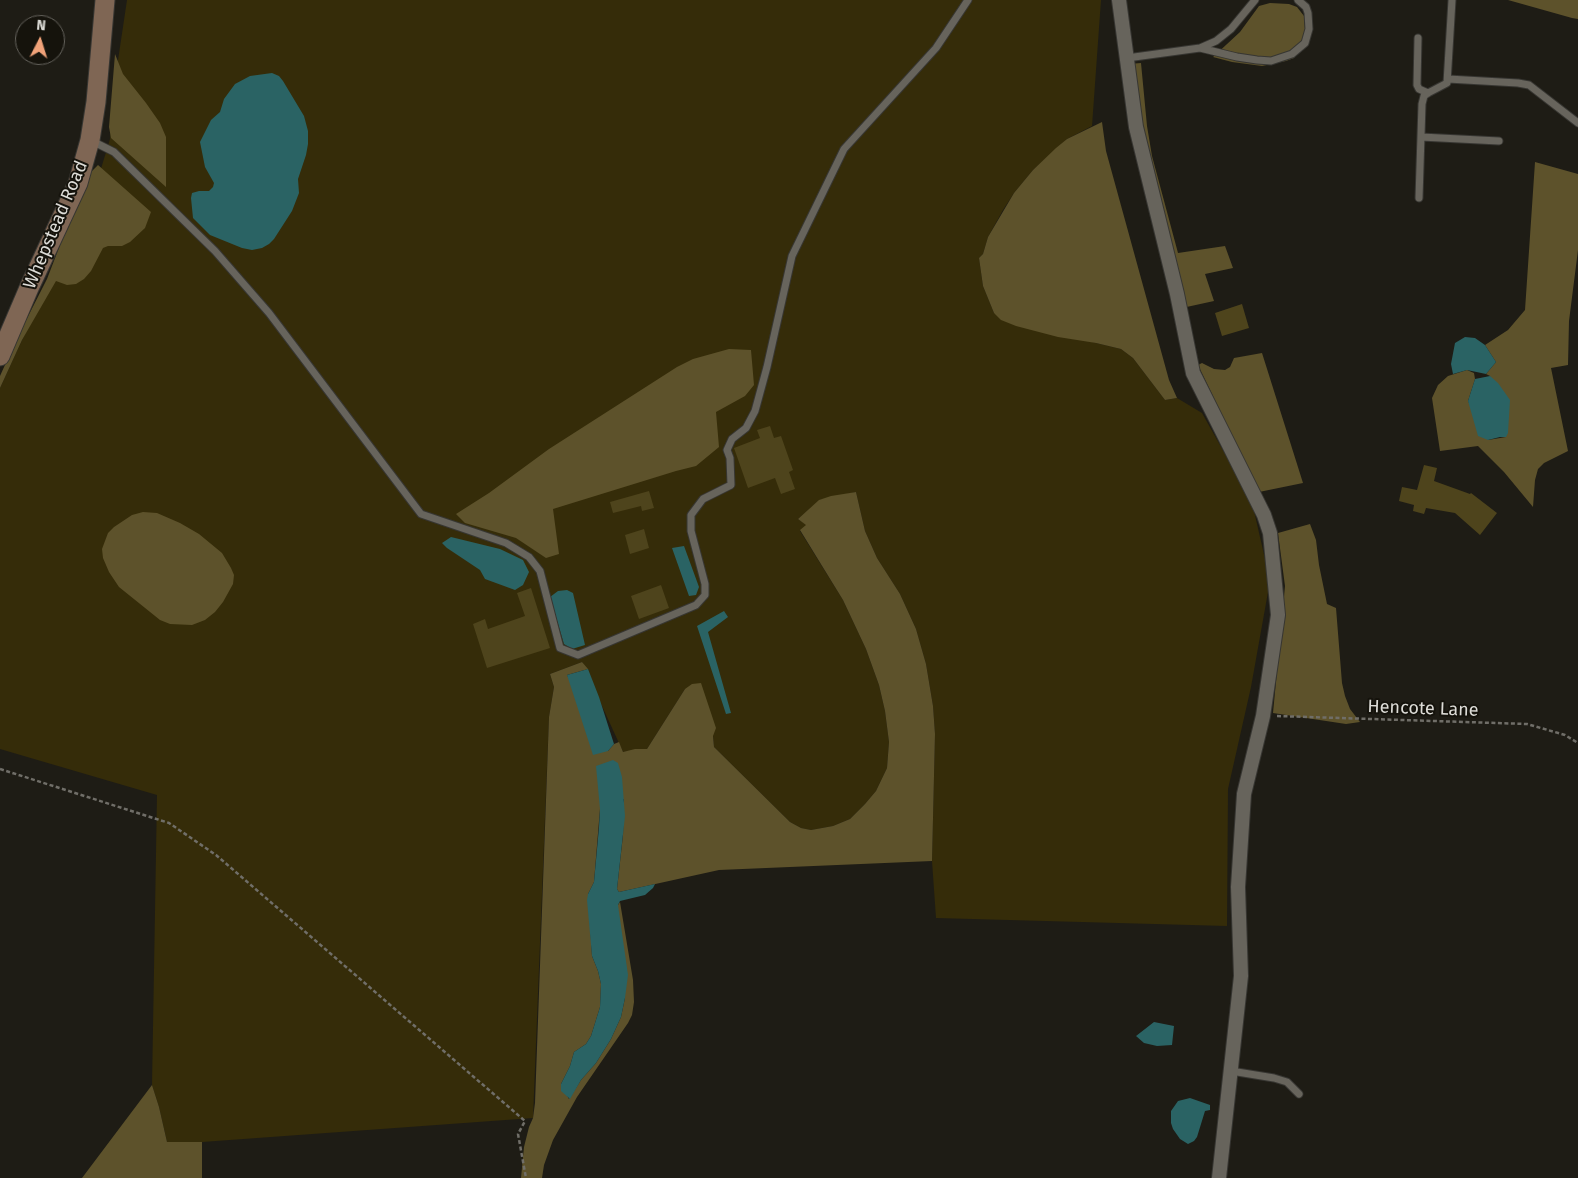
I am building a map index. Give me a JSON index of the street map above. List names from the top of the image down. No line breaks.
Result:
{"streets":{"main road":["Whepstead Road"],"path":["Hencote Lane"]},"north":"top"}
